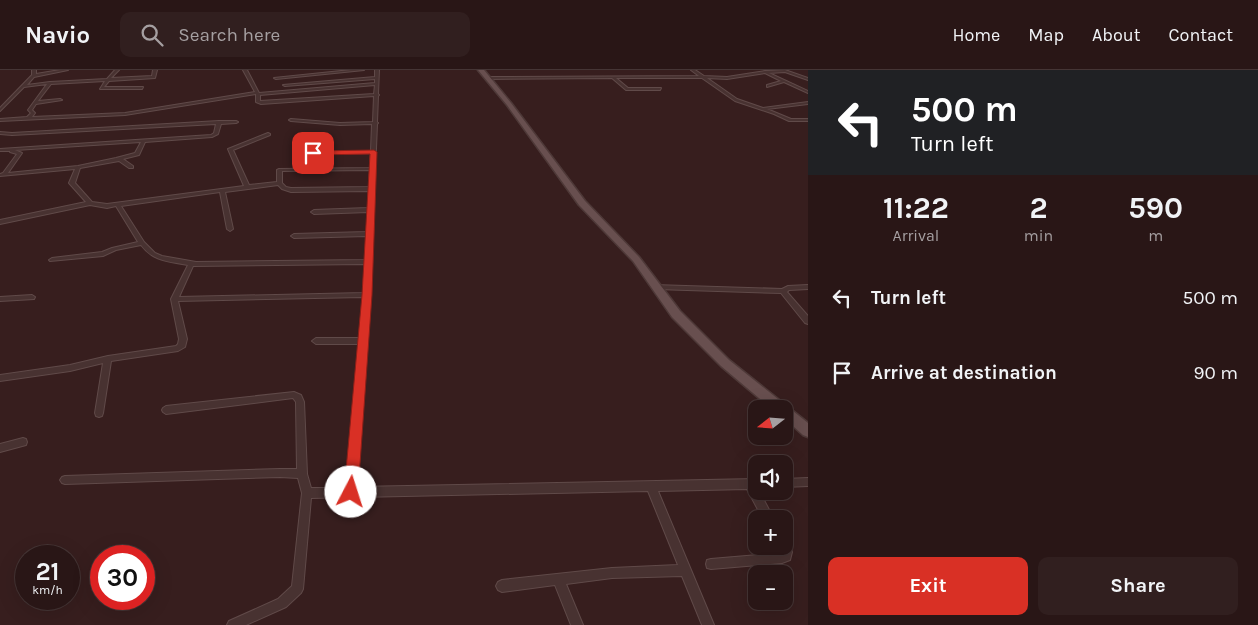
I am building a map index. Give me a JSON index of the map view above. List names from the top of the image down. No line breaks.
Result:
{"north":"left","page":{"header":"Navio","search":"Search here","nav":["Home","Map","About","Contact"],"turn":["500 m","Turn left"],"eta":["11:22","Arrival","2","min","590","m"],"list":[{"name":"Turn left","value":"500 m"},{"name":"Arrive at destination","value":"90 m"}],"map_buttons":["+","−"],"speed":"21 km/h","limit":"30","buttons":["Exit","Share"]}}
